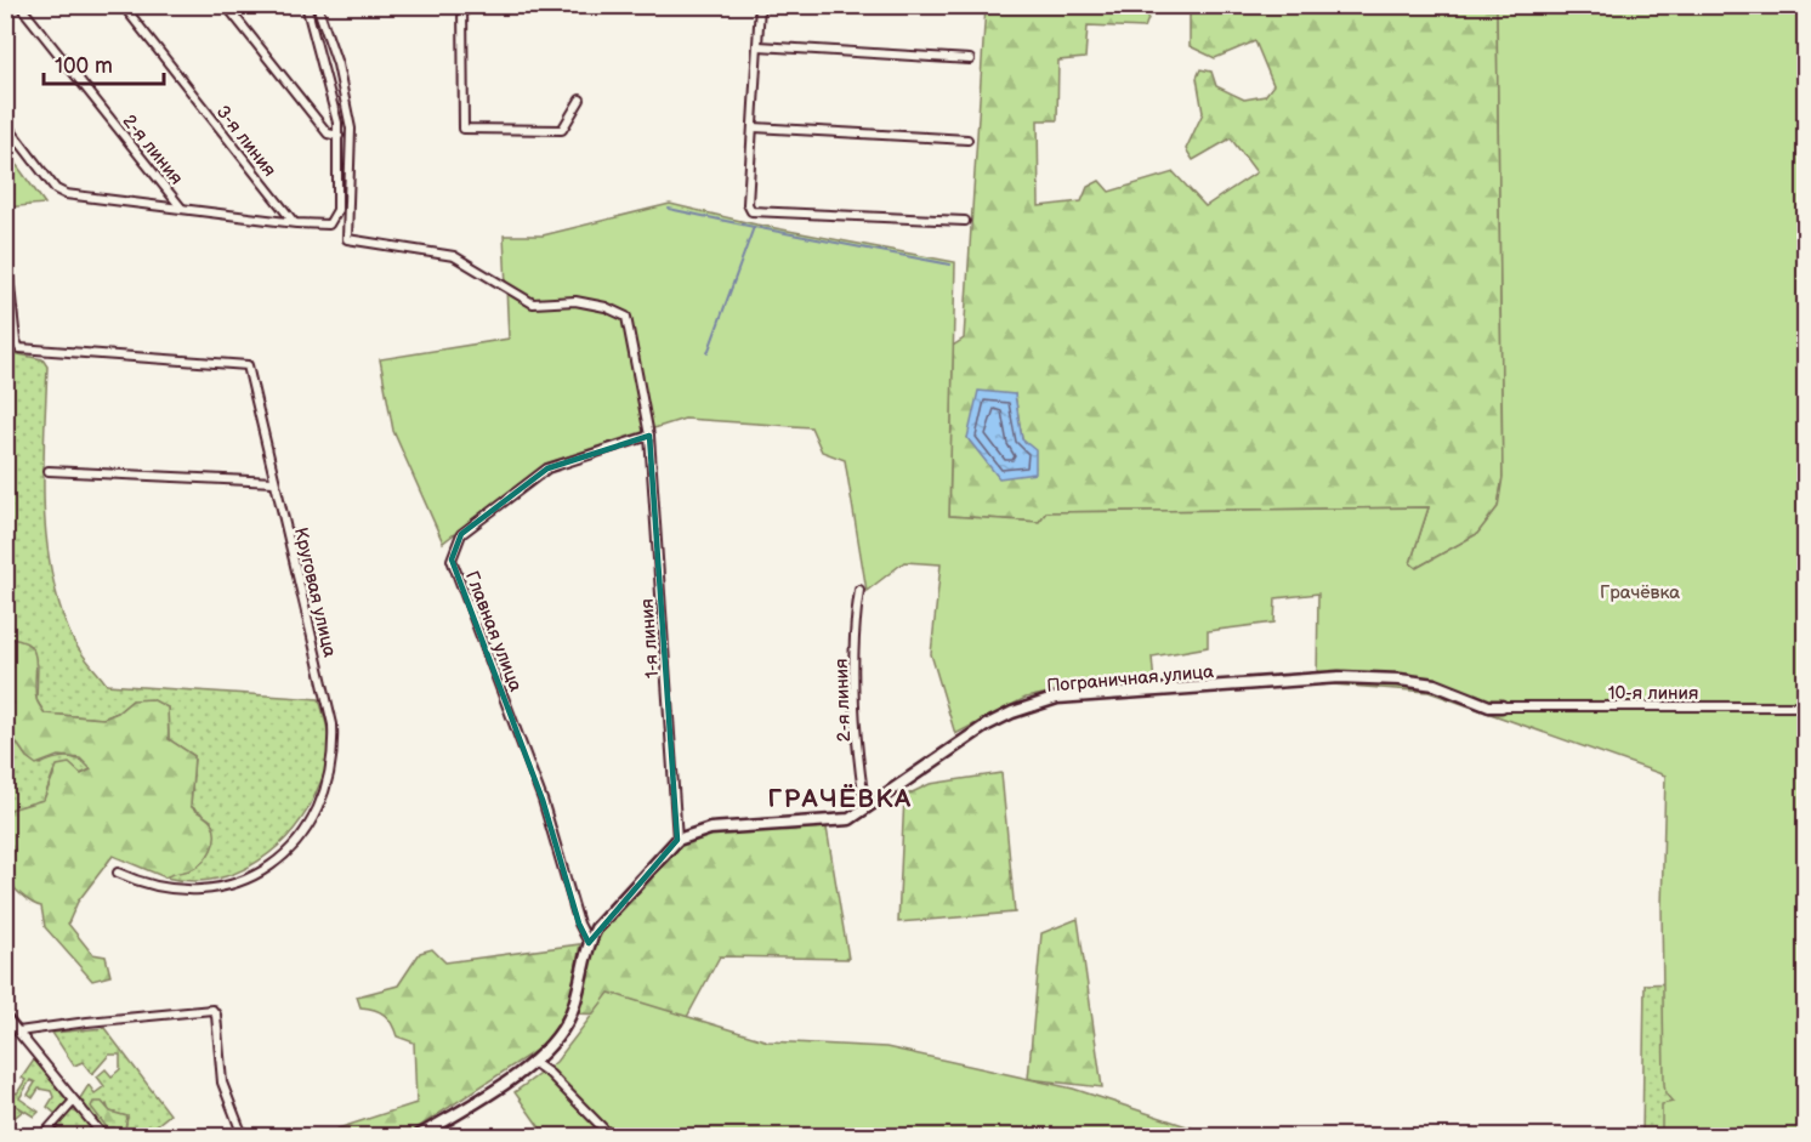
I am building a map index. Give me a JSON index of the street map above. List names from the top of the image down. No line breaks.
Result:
{"streets":{"street":["3-я линия","2-я линия","Круговая улица","Главная улица","1-я линия","Пограничная улица","10-я линия"]},"crossings":[["2-я линия","Пограничная улица"],["Главная улица","1-я линия"],["Главная улица","Пограничная улица"],["1-я линия","Пограничная улица"],["Пограничная улица","10-я линия"]],"districts":["ГРАЧЁВКА"],"parks":["Грачёвка"],"scale_bar":"100 m"}
